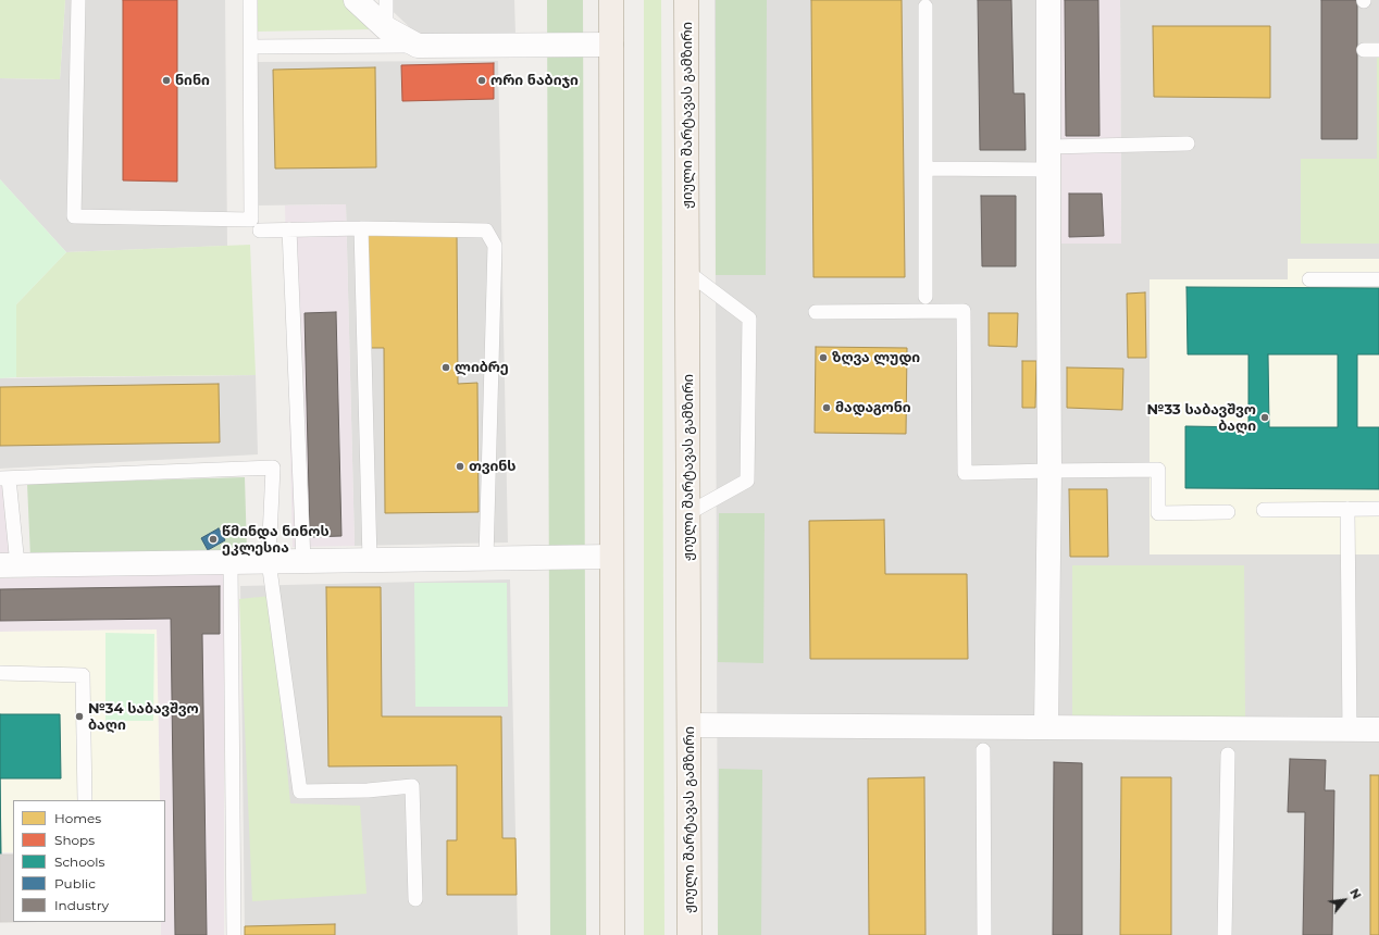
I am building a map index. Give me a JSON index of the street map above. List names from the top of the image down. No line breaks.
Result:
{"streets":{"main road":["ჟიული შარტავას გამზირი"]},"places":["ნინი","ორი ნაბიჯი","ზღვა ლუდი","ლიბრე","მადაგონი","№33 საბავშვო ბაღი","თვინს","წმინდა ნინოს ეკლესია","№34 საბავშვო ბაღი"],"legend":["Homes","Shops","Schools","Public","Industry"],"north":"top right"}
